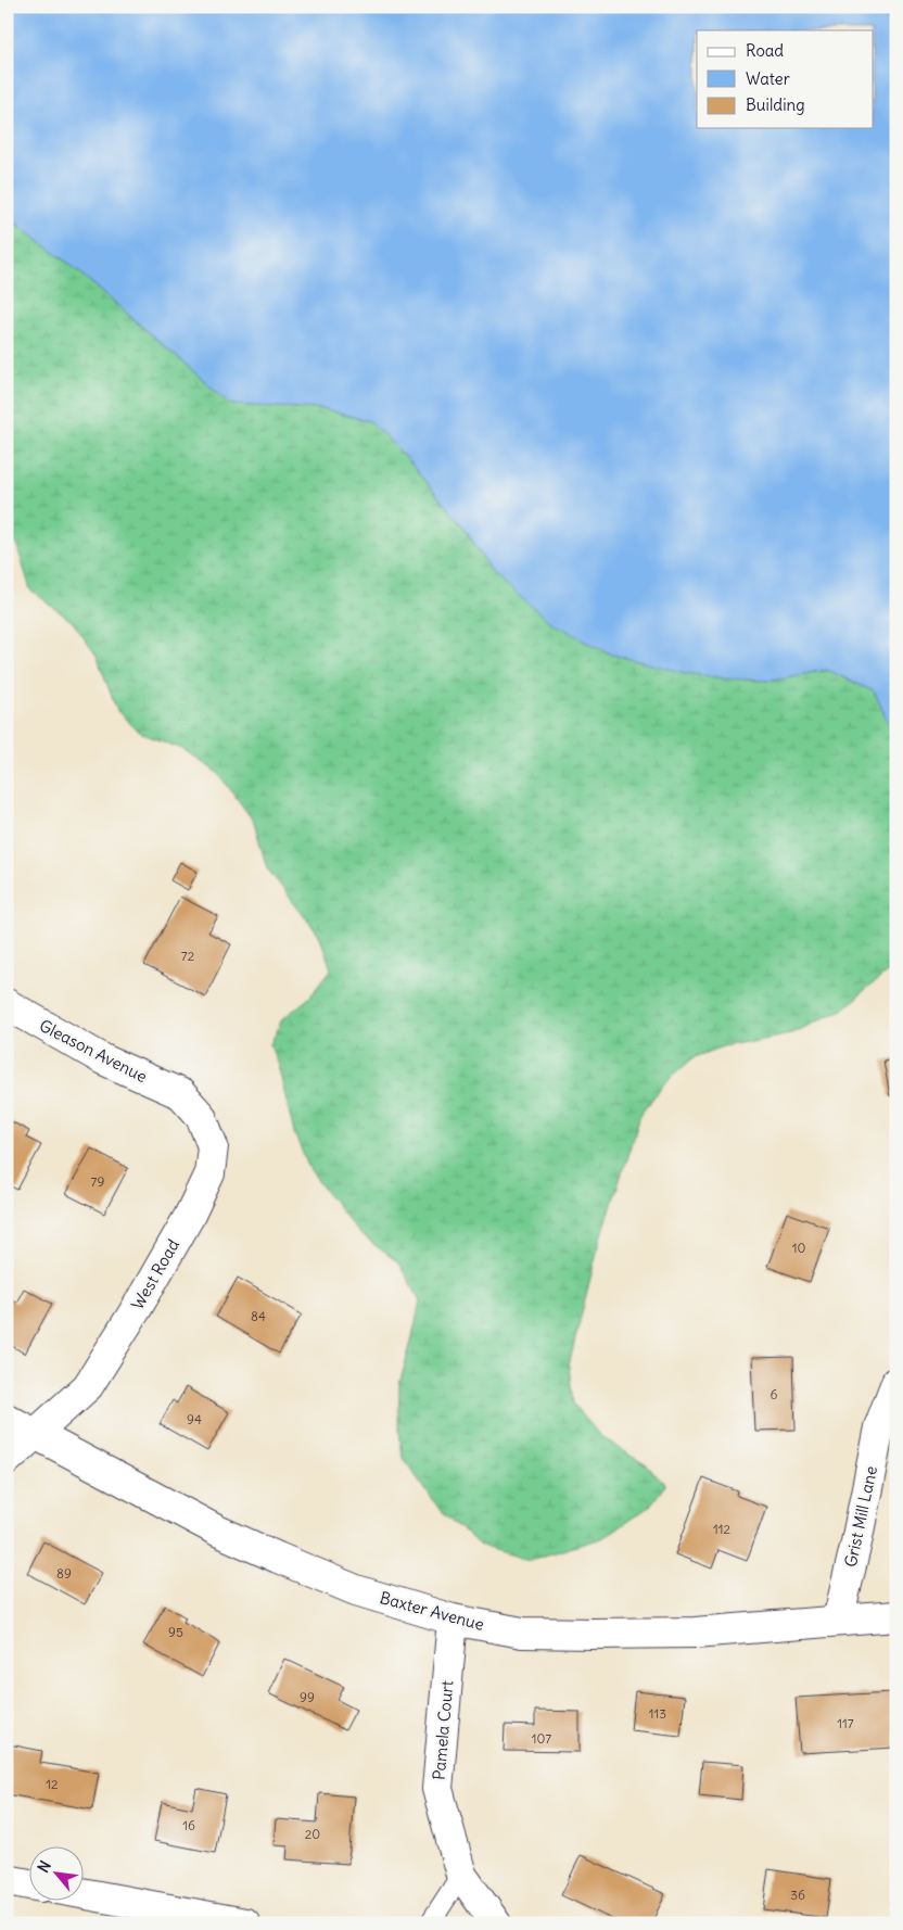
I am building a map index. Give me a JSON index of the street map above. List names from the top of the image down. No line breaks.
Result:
{"streets":{"street":["Gleason Avenue","West Road","Grist Mill Lane","Baxter Avenue","Pamela Court"]},"crossings":[["Gleason Avenue","West Road"],["West Road","Baxter Avenue"],["Grist Mill Lane","Baxter Avenue"],["Baxter Avenue","Pamela Court"]],"house_numbers":["72","79","10","84","6","94","112","89","95","99","113","117","107","12","16","20","36"],"legend":["Road","Water","Building"],"north":"top left"}
